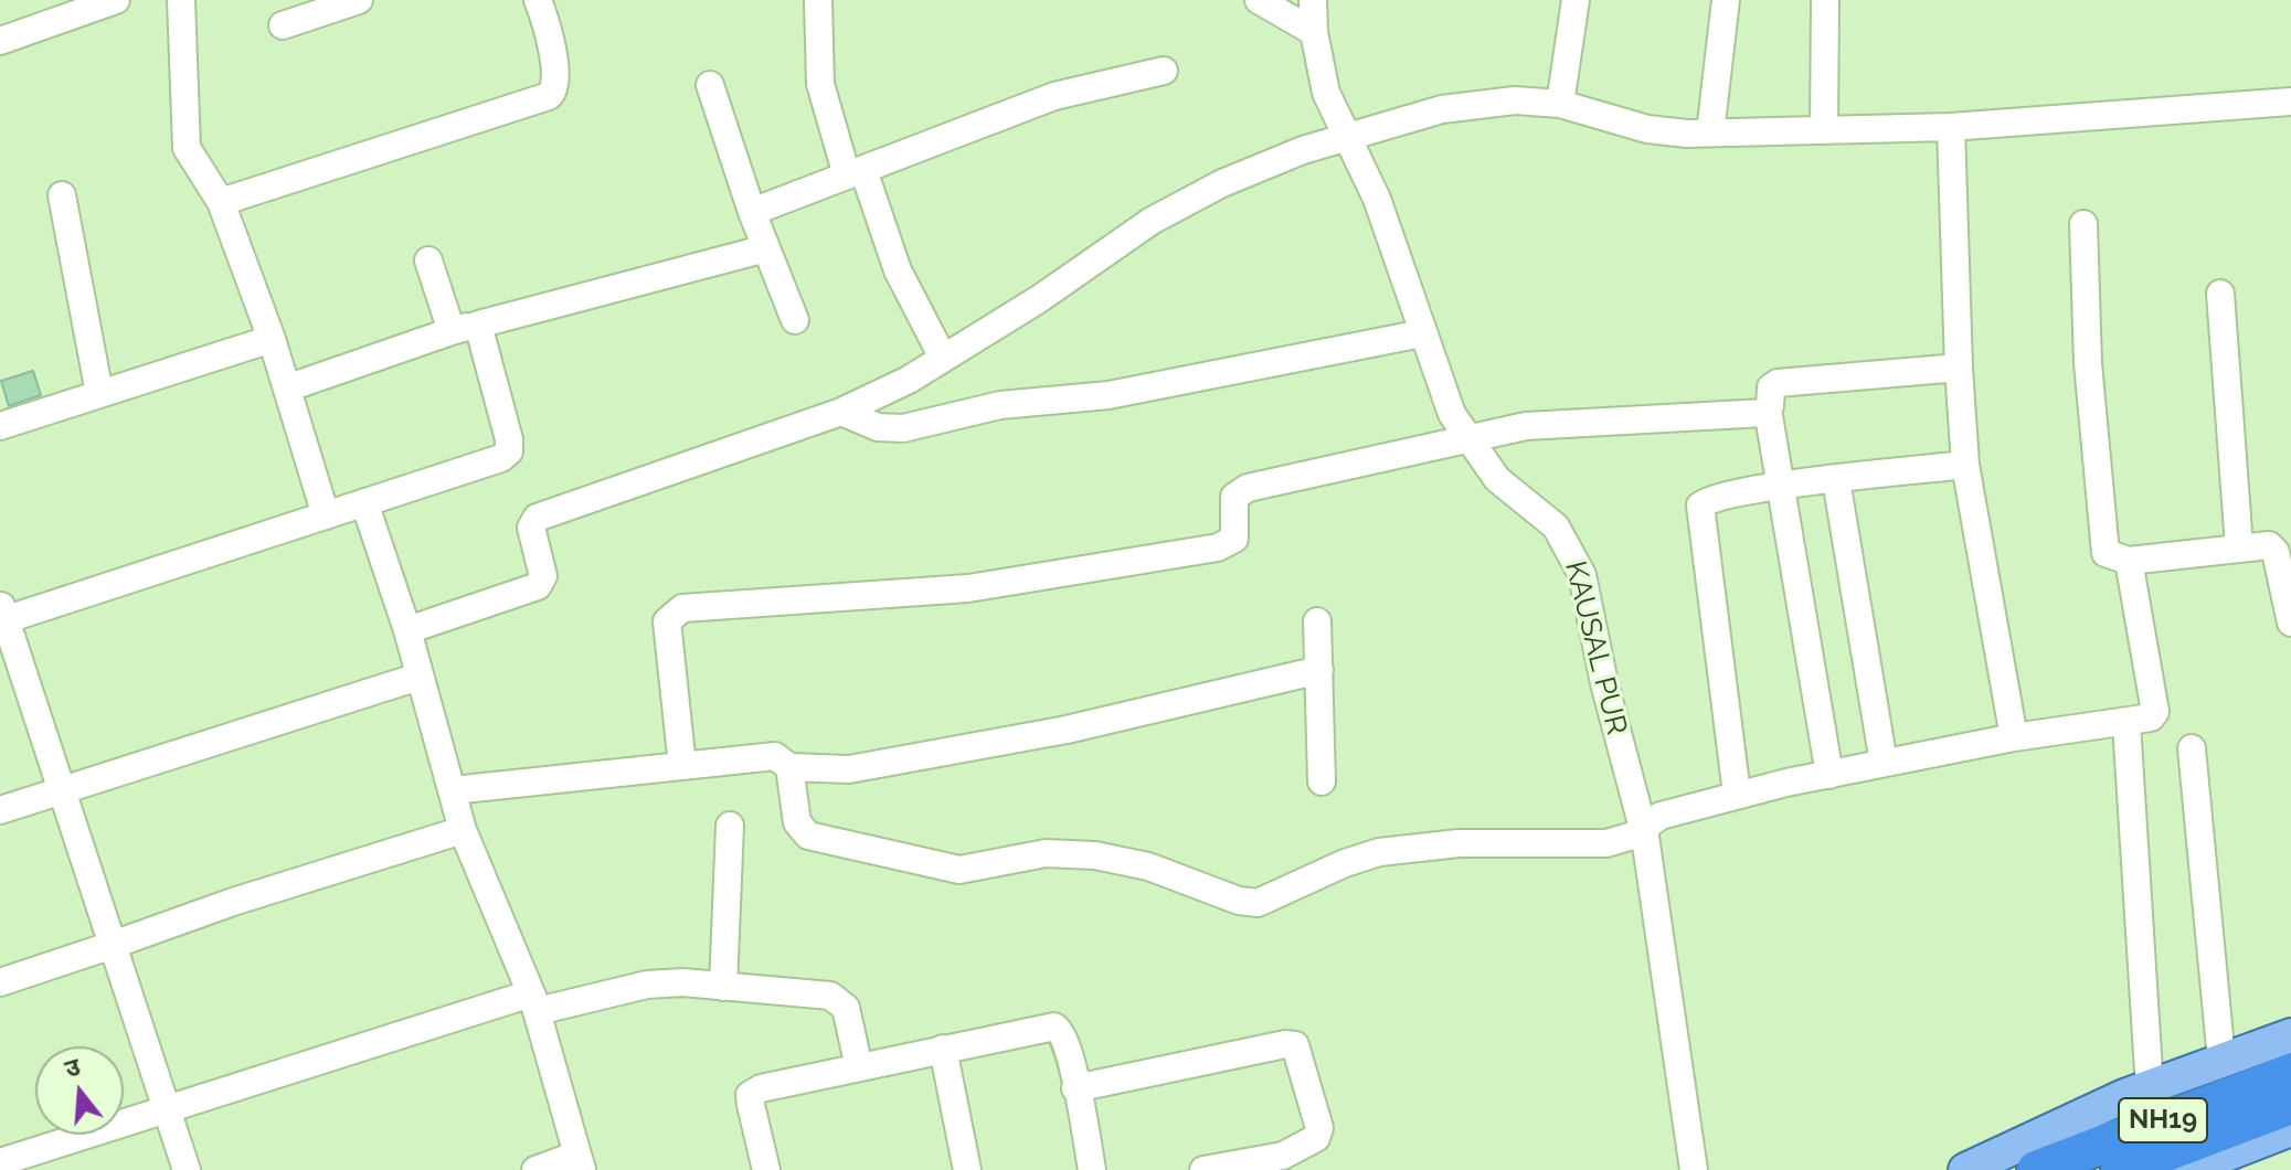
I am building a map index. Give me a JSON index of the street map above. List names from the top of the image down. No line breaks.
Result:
{"streets":{"highway":["NH19"],"street":["KAUSAL PUR"]},"north":"top"}
